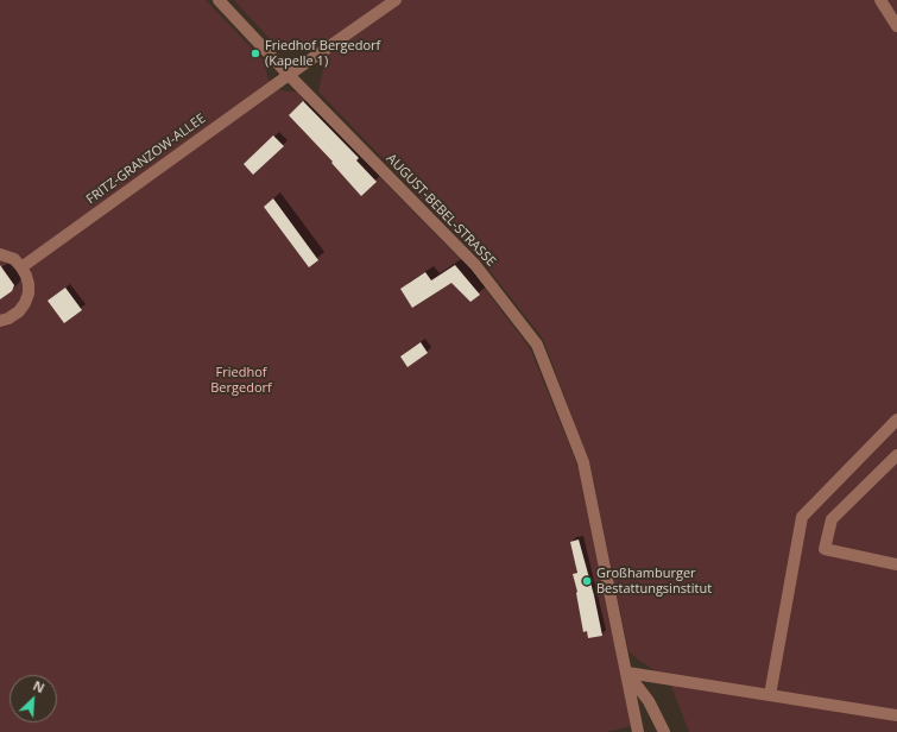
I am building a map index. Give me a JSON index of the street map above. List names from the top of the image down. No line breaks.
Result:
{"streets":{"street":["FRITZ-GRANZOW-ALLEE","AUGUST-BEBEL-STRASSE"]},"crossings":[["FRITZ-GRANZOW-ALLEE","AUGUST-BEBEL-STRASSE"]],"parks":["Friedhof Bergedorf"],"places":["Friedhof Bergedorf (Kapelle 1)","Großhamburger Bestattungsinstitut"],"north":"top right"}
